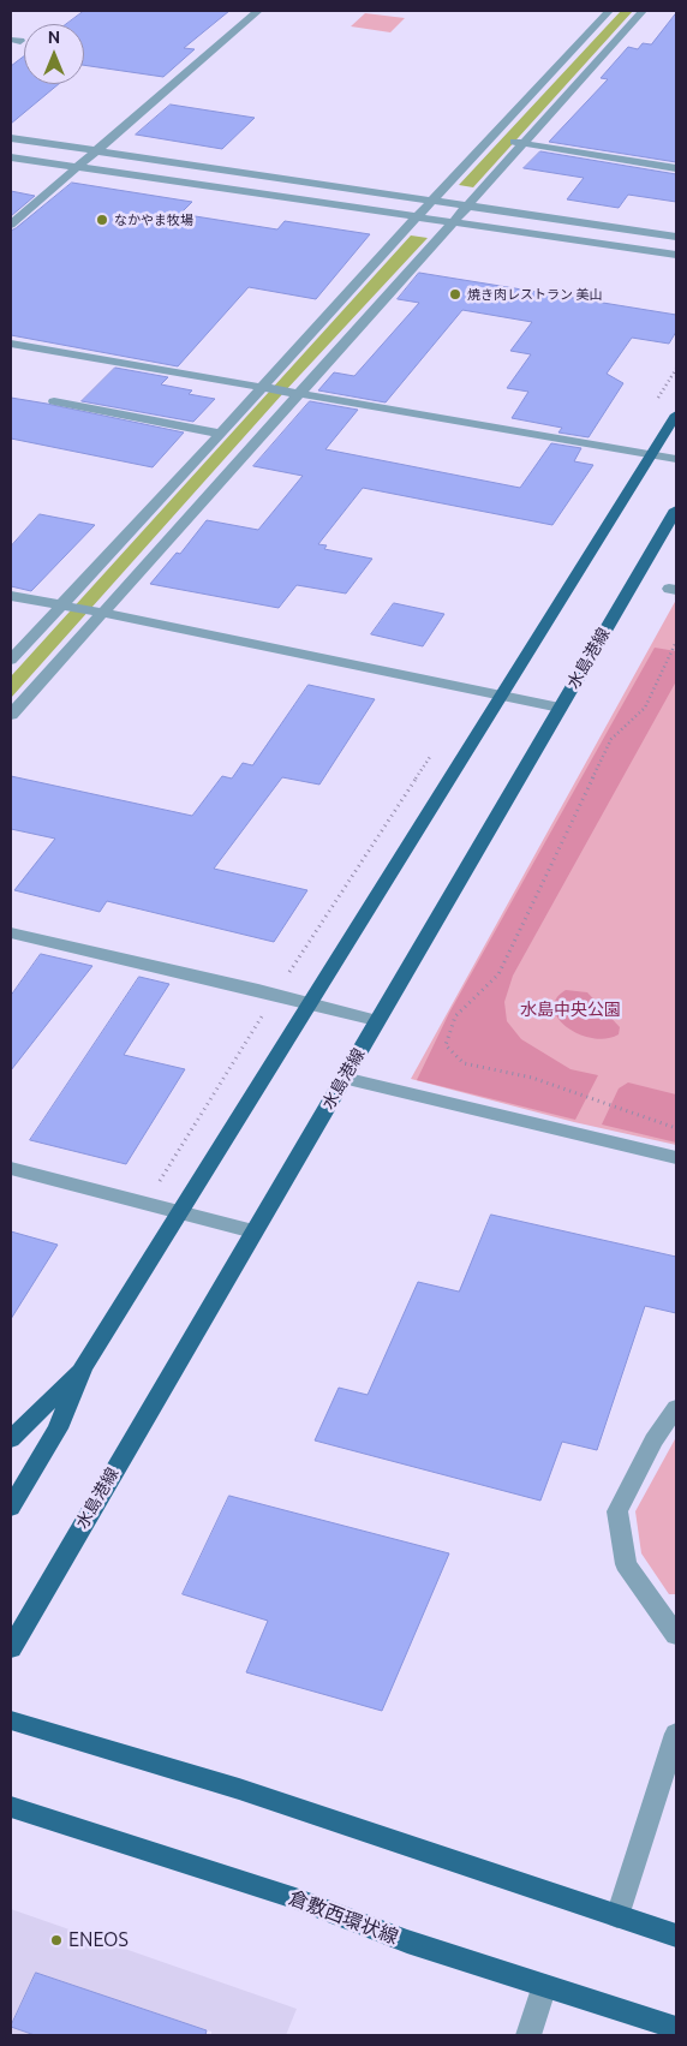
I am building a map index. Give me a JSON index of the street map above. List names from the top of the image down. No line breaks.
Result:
{"streets":{"main road":["水島港線","倉敷西環状線"]},"parks":["水島中央公園"],"places":["なかやま牧場","焼き肉レストラン 美山","ENEOS"],"north":"top"}
